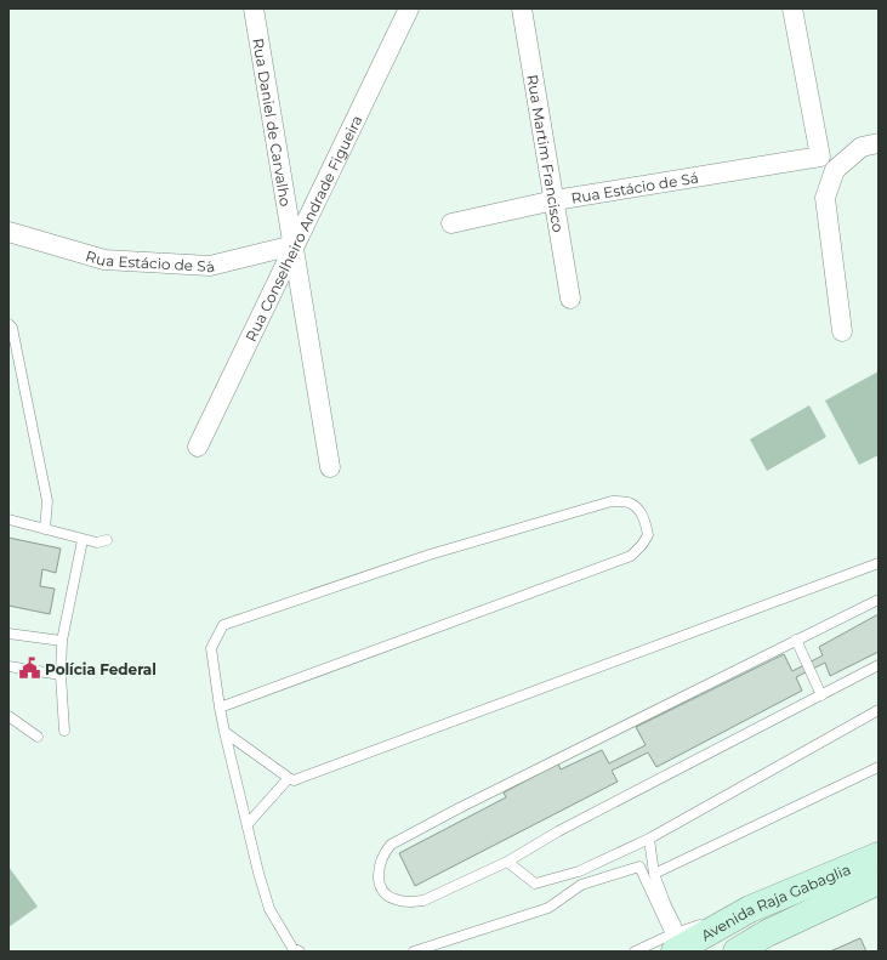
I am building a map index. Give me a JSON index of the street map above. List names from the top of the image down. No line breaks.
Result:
{"streets":{"main road":["Avenida Raja Gabaglia"],"street":["Rua Daniel de Carvalho","Rua Martim Francisco","Rua Estácio de Sá","Rua Conselheiro Andrade Figueira"]},"crossings":[["Rua Daniel de Carvalho","Rua Estácio de Sá"],["Rua Daniel de Carvalho","Rua Conselheiro Andrade Figueira"],["Rua Martim Francisco","Rua Estácio de Sá"],["Rua Estácio de Sá","Rua Conselheiro Andrade Figueira"]],"places":{"public building":["Polícia Federal"]}}
